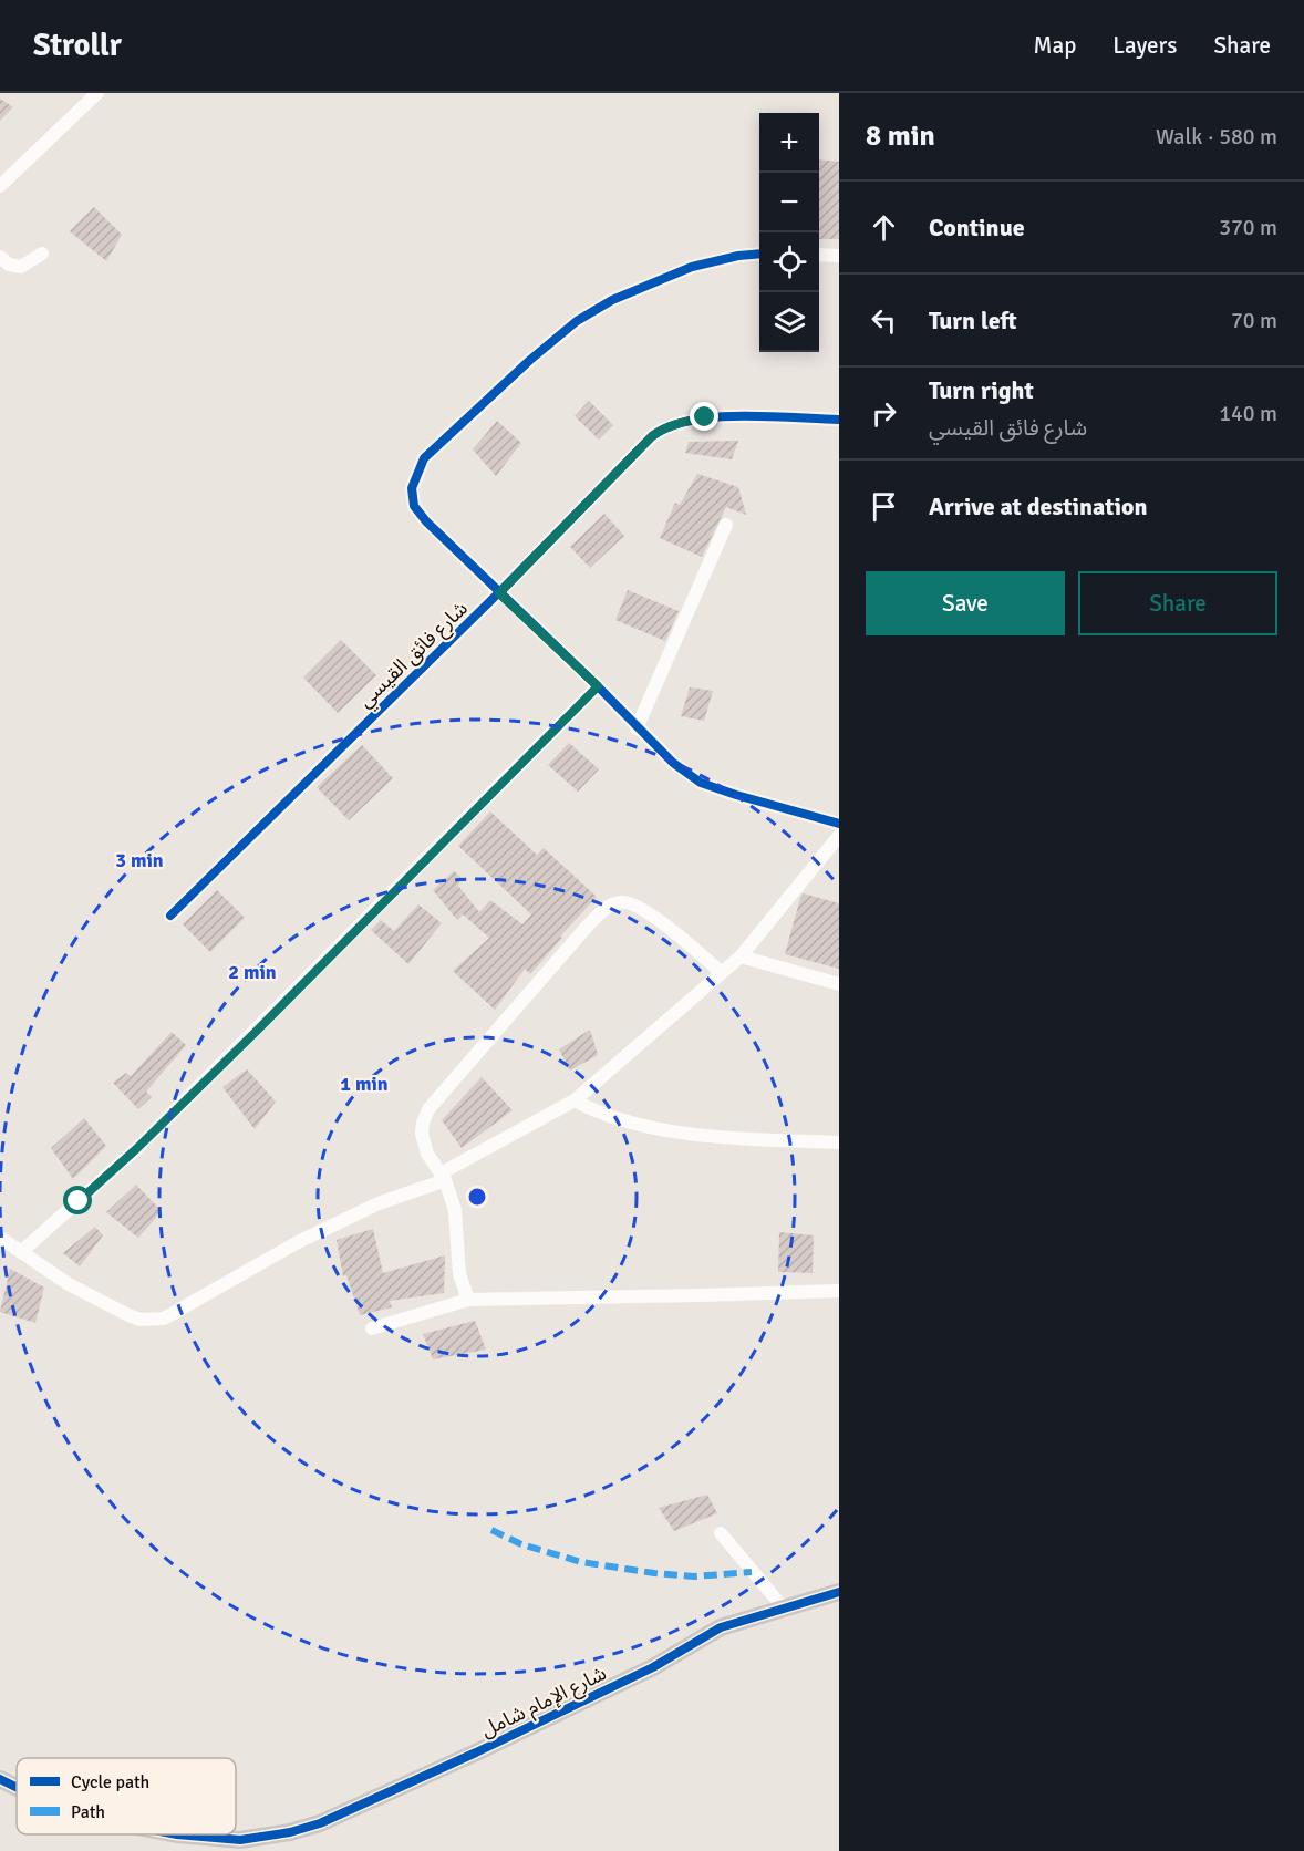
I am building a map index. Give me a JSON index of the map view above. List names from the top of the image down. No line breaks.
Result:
{"streets":{"street":["شارع فائق القيسي","شارع الإمام شامل"]},"legend":["Cycle path","Path"],"page":{"header":"Strollr","nav":["Map","Layers","Share"],"heading":["8 min","Walk · 580 m"],"map_buttons":["+","−"],"list":[["Continue","370 m"],["Turn left","70 m"],["Turn right","شارع فائق القيسي","140 m"],"Arrive at destination"],"buttons":["Save","Share"]},"rings":["3 min","2 min","1 min"]}
